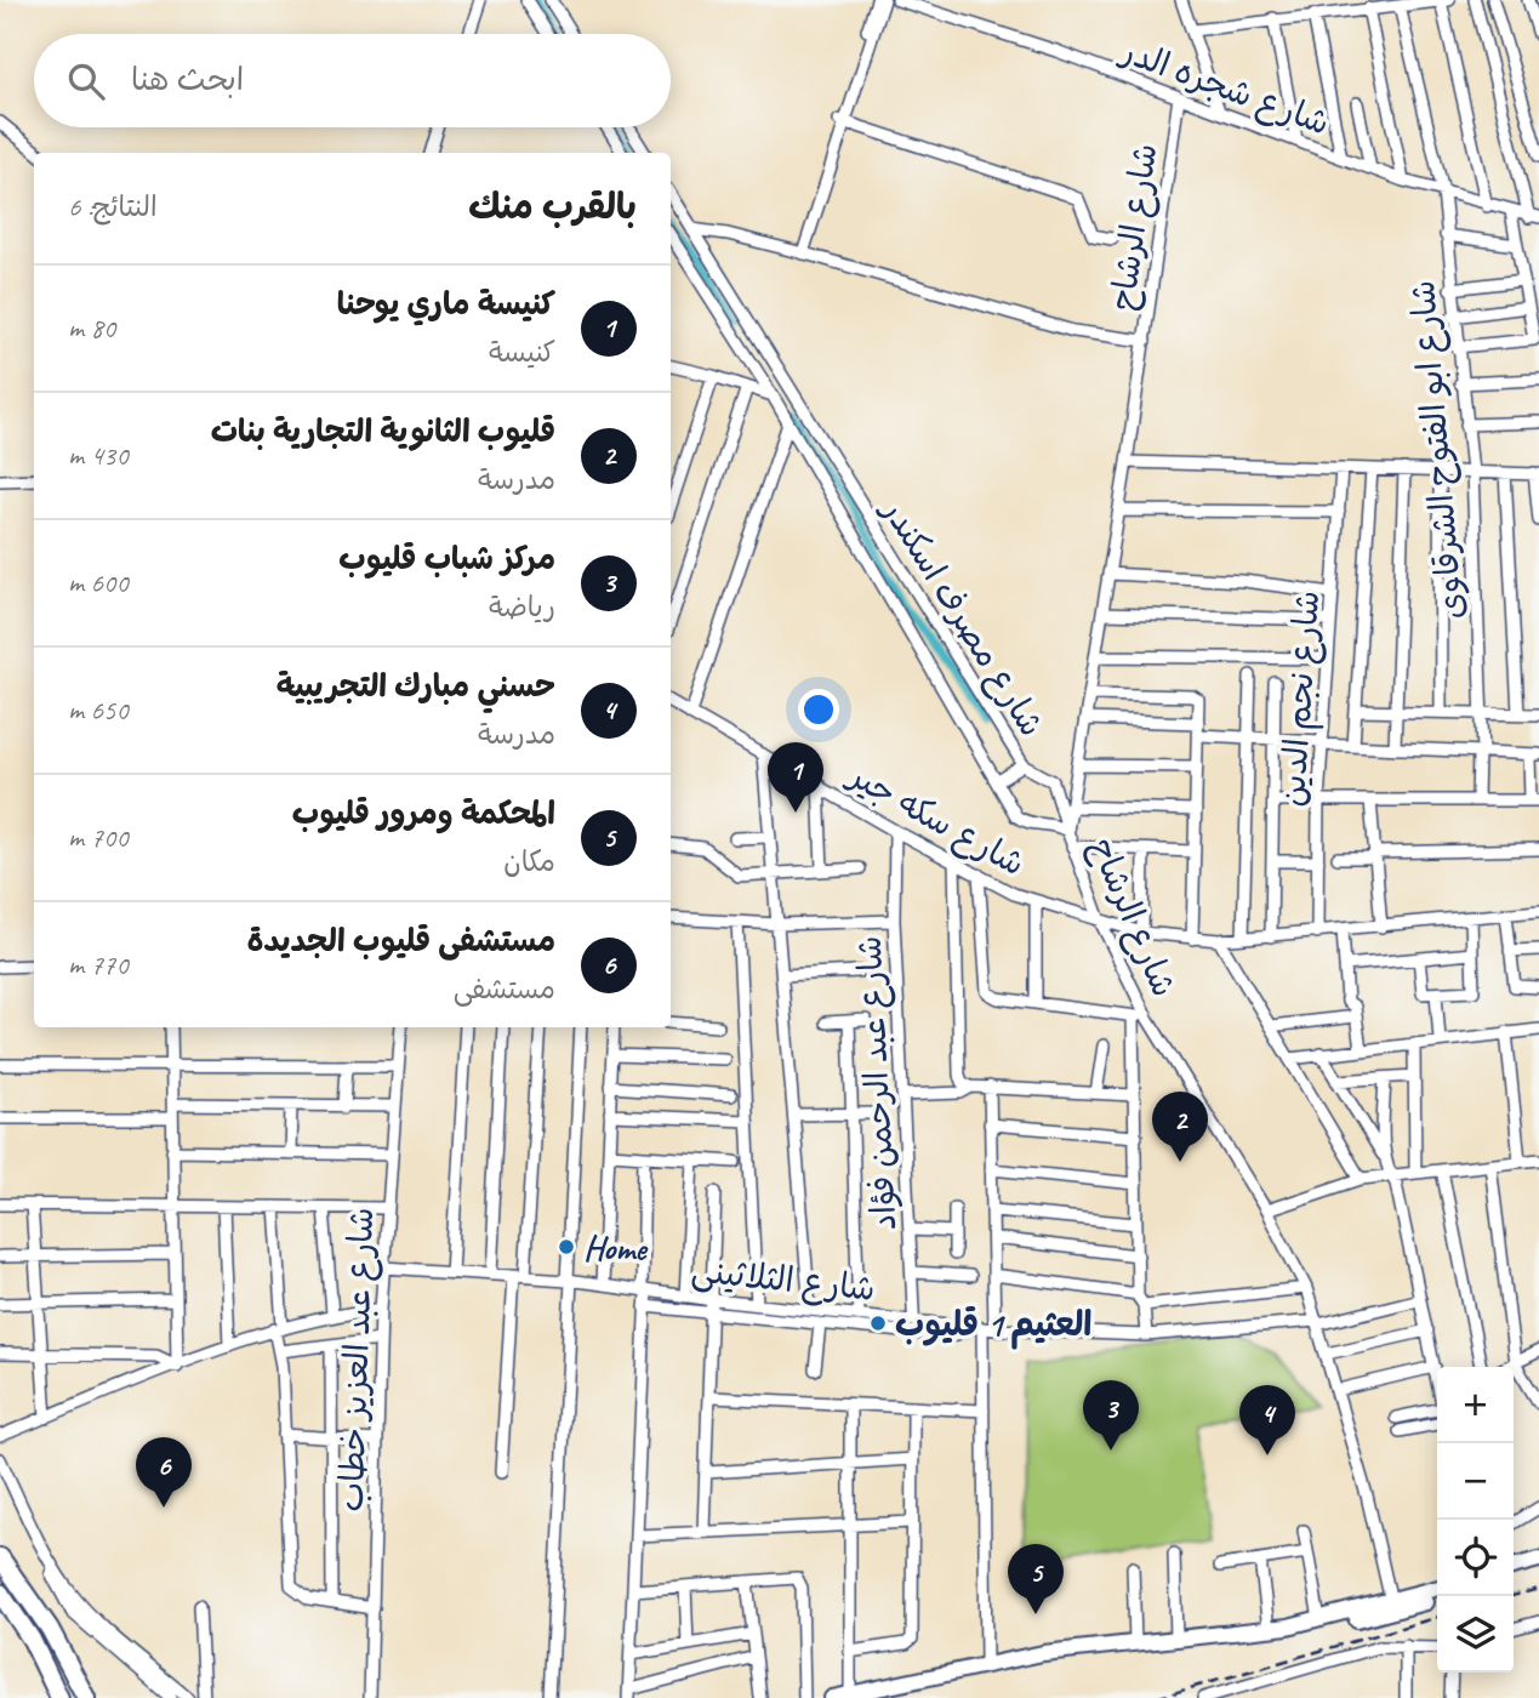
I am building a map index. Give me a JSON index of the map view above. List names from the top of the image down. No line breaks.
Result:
{"streets":{"street":["شارع شجره الدر","شارع الرشاح","شارع ابو الفتوح الشرقاوى","شارع مصرف اسكندر","شارع نجم الدين","شارع سكه جير","شارع عبد الرحمن فؤاد","شارع الثلاثينى","شارع عبد العزيز خطاب"]},"crossings":[["شارع شجره الدر","شارع الرشاح"],["شارع شجره الدر","شارع ابو الفتوح الشرقاوى"],["شارع الرشاح","شارع مصرف اسكندر"],["شارع الرشاح","شارع سكه جير"],["شارع الرشاح","شارع الثلاثينى"],["شارع نجم الدين","شارع سكه جير"],["شارع سكه جير","شارع عبد الرحمن فؤاد"],["شارع عبد الرحمن فؤاد","شارع الثلاثينى"],["شارع الثلاثينى","شارع عبد العزيز خطاب"]],"places":["Home","العثيم 1 قليوب"],"page":{"search":"ابحث هنا","heading":["بالقرب منك","النتائج: 6"],"list":[{"mark":"1","name":"كنيسة ماري يوحنا","note":"كنيسة","value":"80 m"},{"mark":"2","name":"قليوب الثانوية التجارية بنات","note":"مدرسة","value":"430 m"},{"mark":"3","name":"مركز شباب قليوب","note":"رياضة","value":"600 m"},{"mark":"4","name":"حسني مبارك التجريبية","note":"مدرسة","value":"650 m"},{"mark":"5","name":"المحكمة ومرور قليوب","note":"مكان","value":"700 m"},{"mark":"6","name":"مستشفى قليوب الجديدة","note":"مستشفى","value":"770 m"}],"pins":["1","2","3","4","6","5"],"map_buttons":["+","−"]}}
